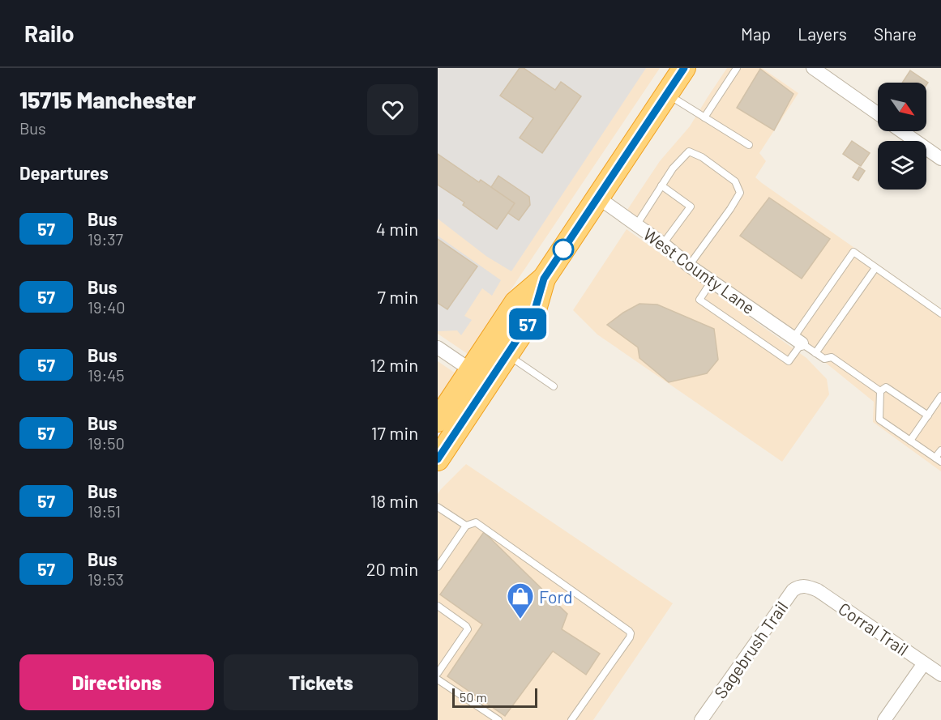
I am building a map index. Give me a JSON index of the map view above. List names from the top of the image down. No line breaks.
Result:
{"streets":{"street":["West County Lane","Corral Trail","Sagebrush Trail"]},"crossings":[["Corral Trail","Sagebrush Trail"]],"places":{"shop":["Ford"]},"lines":["bus line 57"],"scale_bar":"50 m","north":"bottom right","page":{"header":"Railo","nav":["Map","Layers","Share"],"heading":[["15715 Manchester","Bus"],"Departures"],"on_map":"57","list":[{"mark":"57","name":"Bus","note":"19:37","value":"4 min"},{"mark":"57","name":"Bus","note":"19:40","value":"7 min"},{"mark":"57","name":"Bus","note":"19:45","value":"12 min"},{"mark":"57","name":"Bus","note":"19:50","value":"17 min"},{"mark":"57","name":"Bus","note":"19:51","value":"18 min"},{"mark":"57","name":"Bus","note":"19:53","value":"20 min"}],"buttons":["Directions","Tickets"],"scale":"50 m"}}
